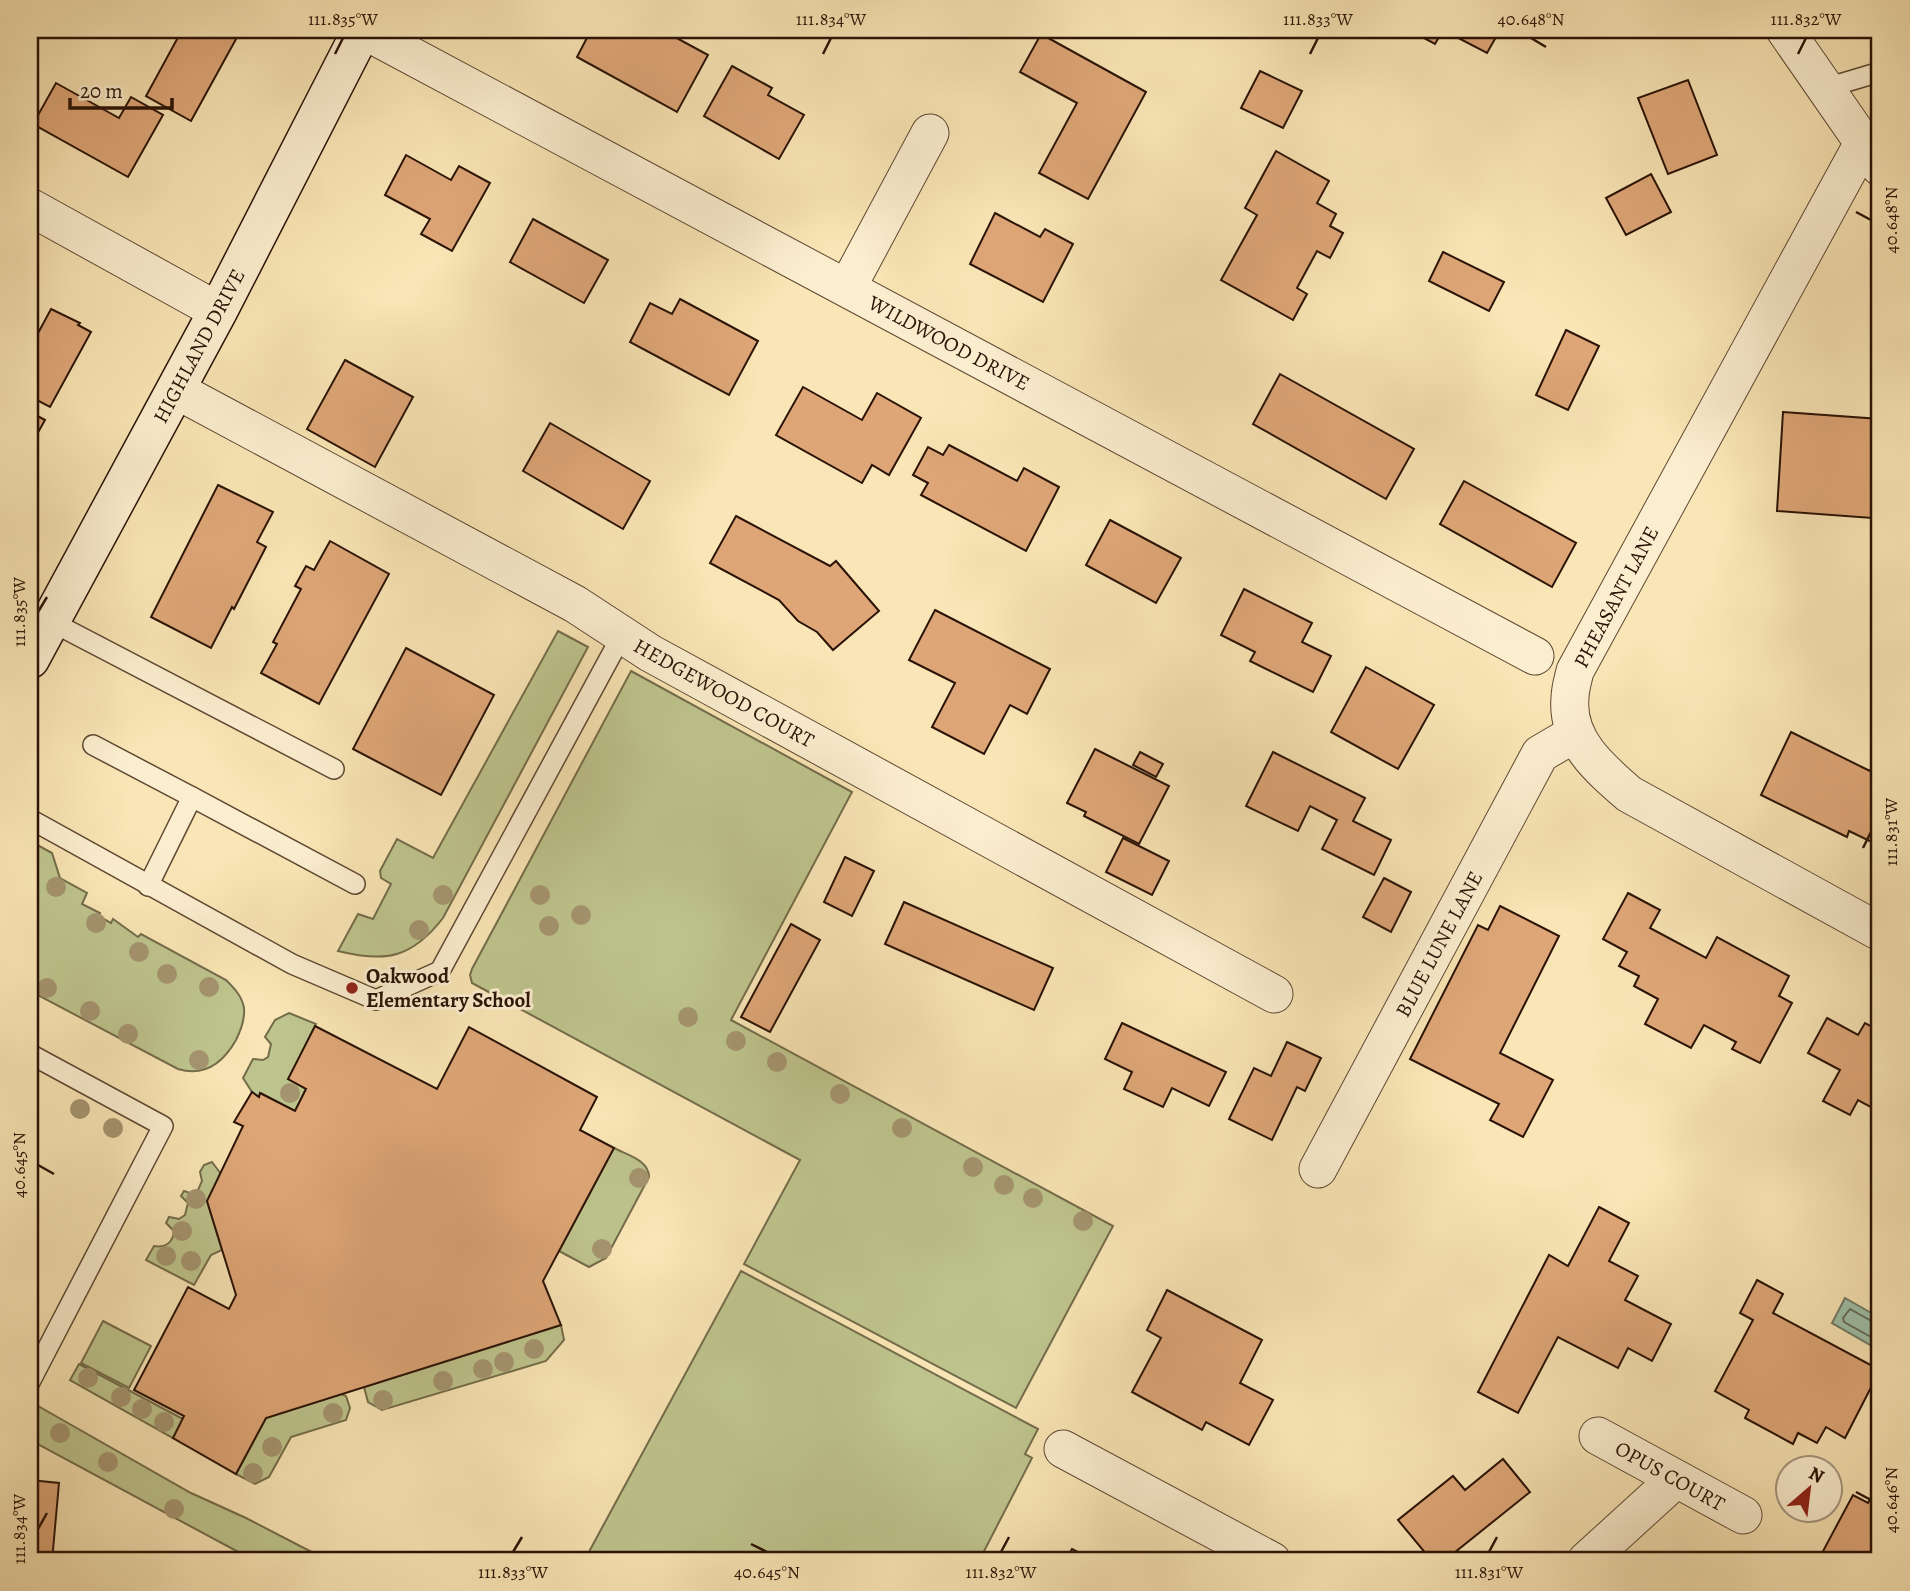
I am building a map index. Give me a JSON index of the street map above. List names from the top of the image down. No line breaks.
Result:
{"streets":{"main road":["HIGHLAND DRIVE"],"street":["WILDWOOD DRIVE","PHEASANT LANE","HEDGEWOOD COURT","BLUE LUNE LANE","OPUS COURT"]},"crossings":[["WILDWOOD DRIVE","HIGHLAND DRIVE"],["HIGHLAND DRIVE","HEDGEWOOD COURT"],["PHEASANT LANE","BLUE LUNE LANE"]],"places":["Oakwood Elementary School"],"scale_bar":"20 m","north":"top right","coordinates":["111.835°W","111.834°W","111.833°W","40.648°N","111.832°W","111.831°W","40.645°N","40.646°N"]}
